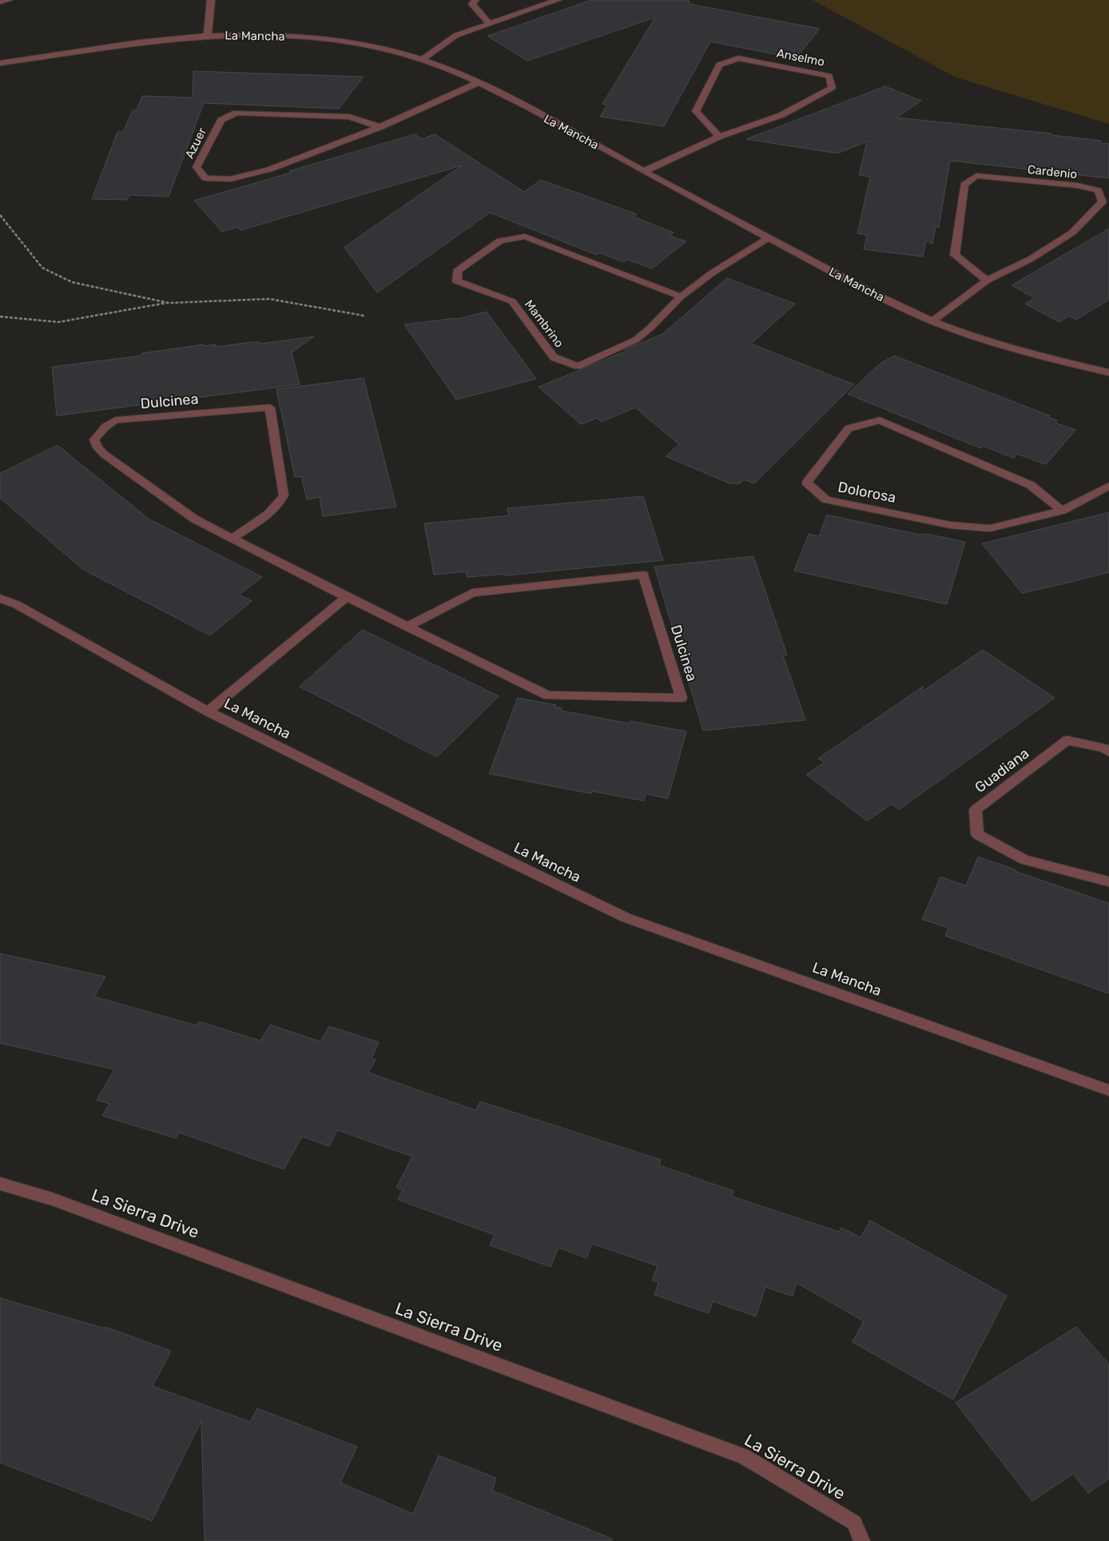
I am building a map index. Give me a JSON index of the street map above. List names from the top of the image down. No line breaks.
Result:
{"streets":{"street":["La Mancha","Anselmo","Azuer","Cardenio","Mambrino","Dulcinea","Dolorosa","Guadiana","La Sierra Drive"]},"crossings":[["La Mancha","Anselmo"],["La Mancha","Azuer"],["La Mancha","Cardenio"],["La Mancha","Mambrino"]]}
